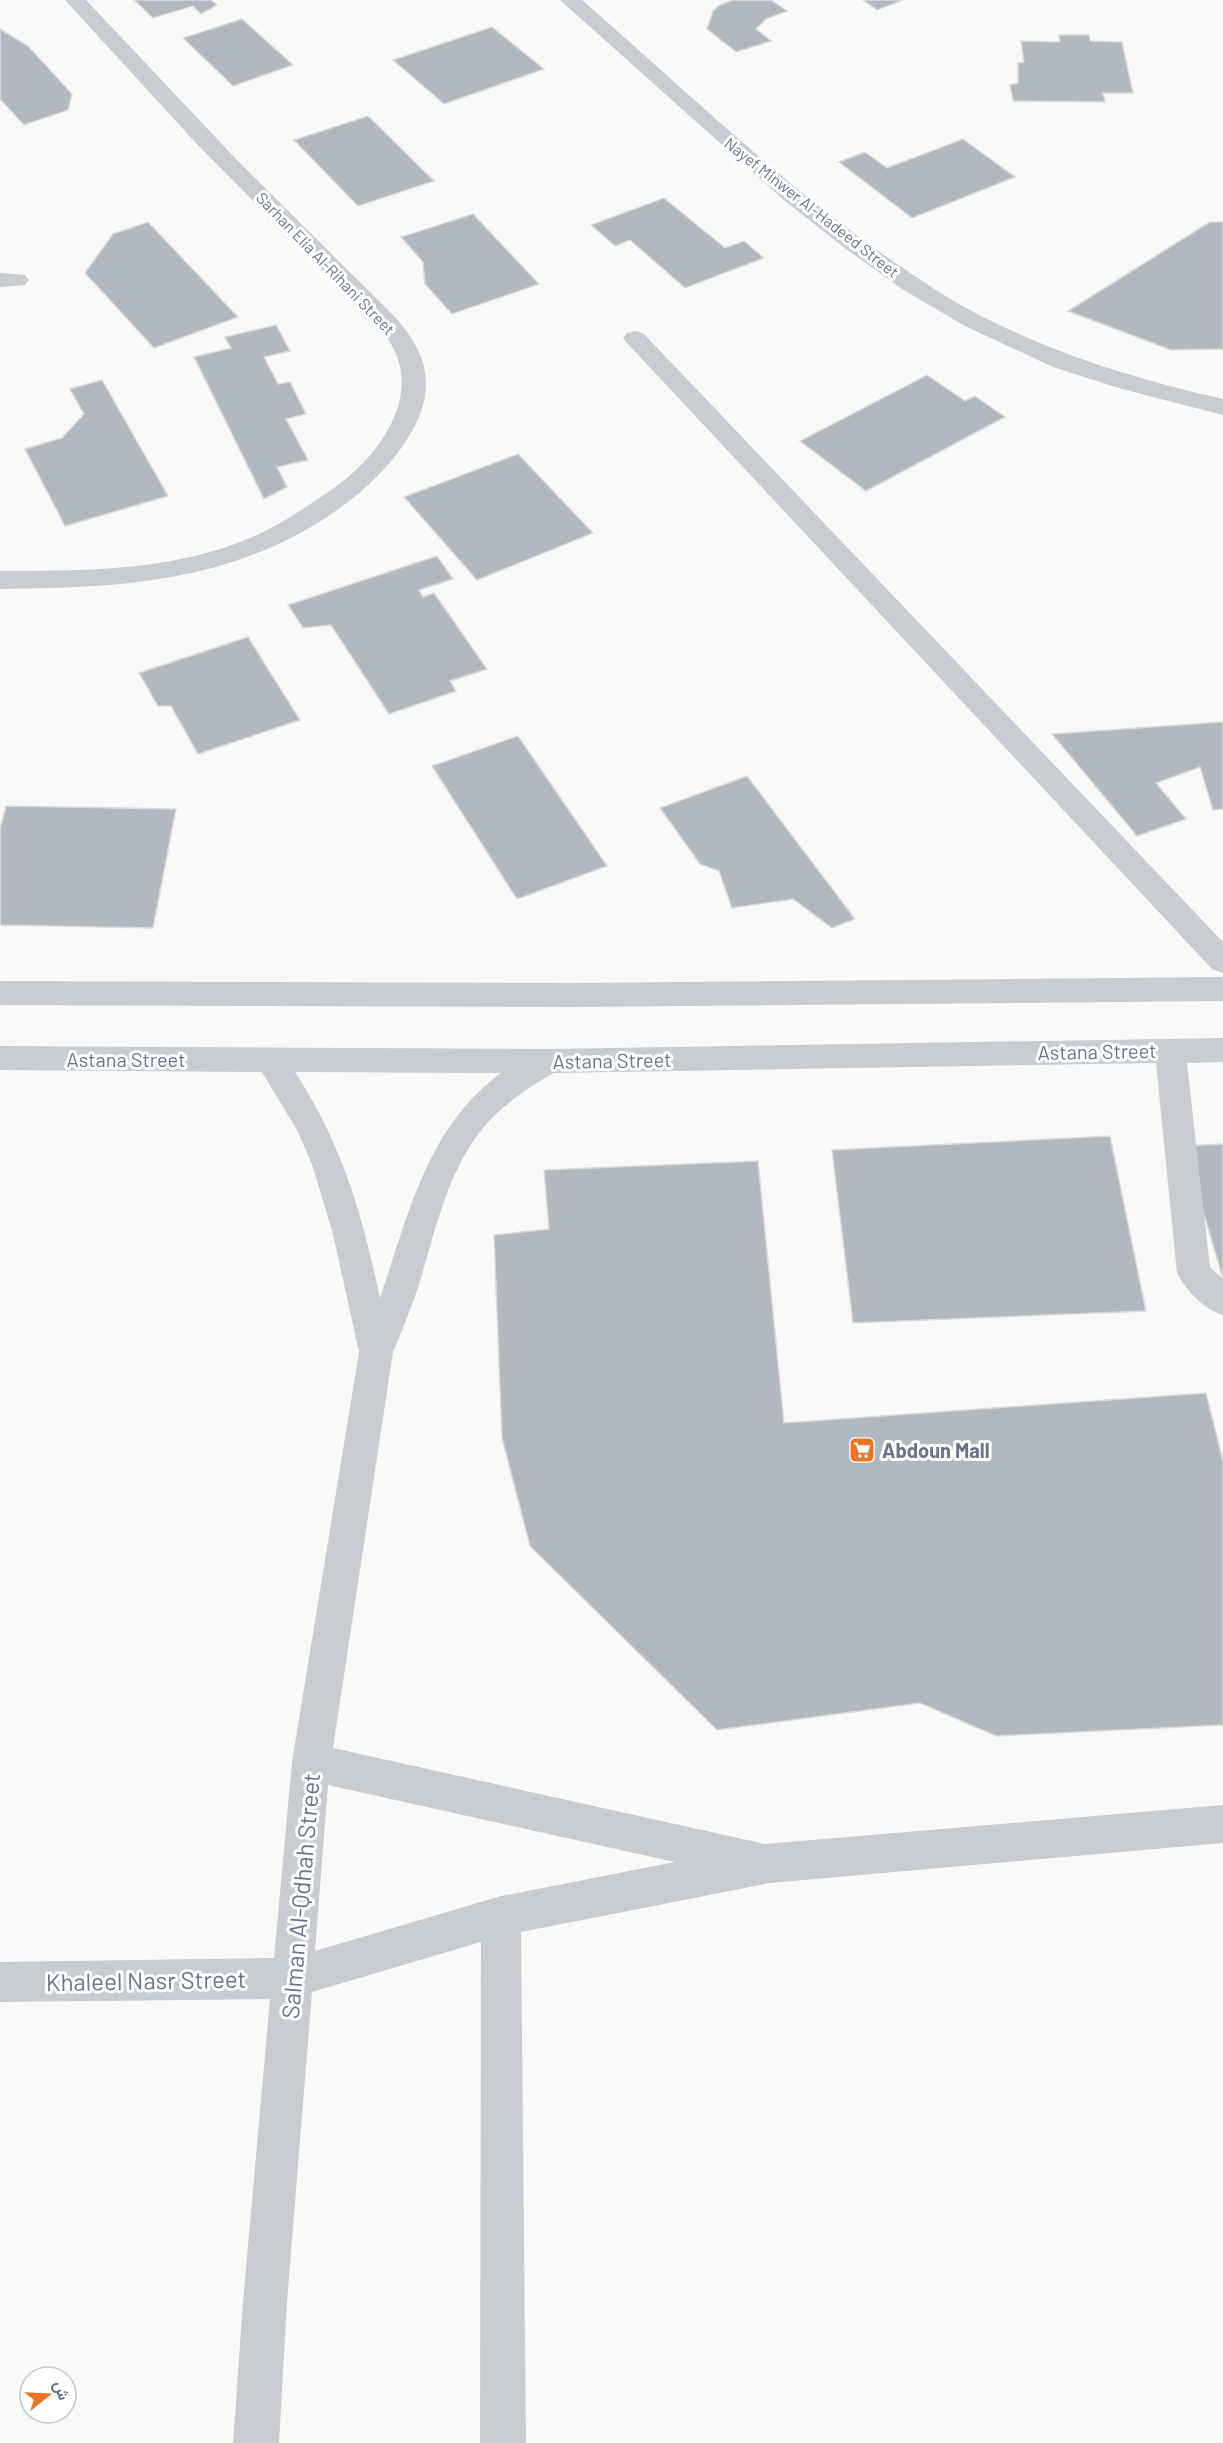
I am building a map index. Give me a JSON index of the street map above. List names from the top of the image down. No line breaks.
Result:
{"streets":{"street":["Nayef Minwer Al-Hadeed Street","Sarhan Elia Al-Rihani Street","Astana Street","Salman Al-Qdhah Street","Khaleel Nasr Street"]},"crossings":[["Astana Street","Salman Al-Qdhah Street"],["Salman Al-Qdhah Street","Khaleel Nasr Street"]],"places":{"supermarket":["Abdoun Mall"]},"north":"right"}
